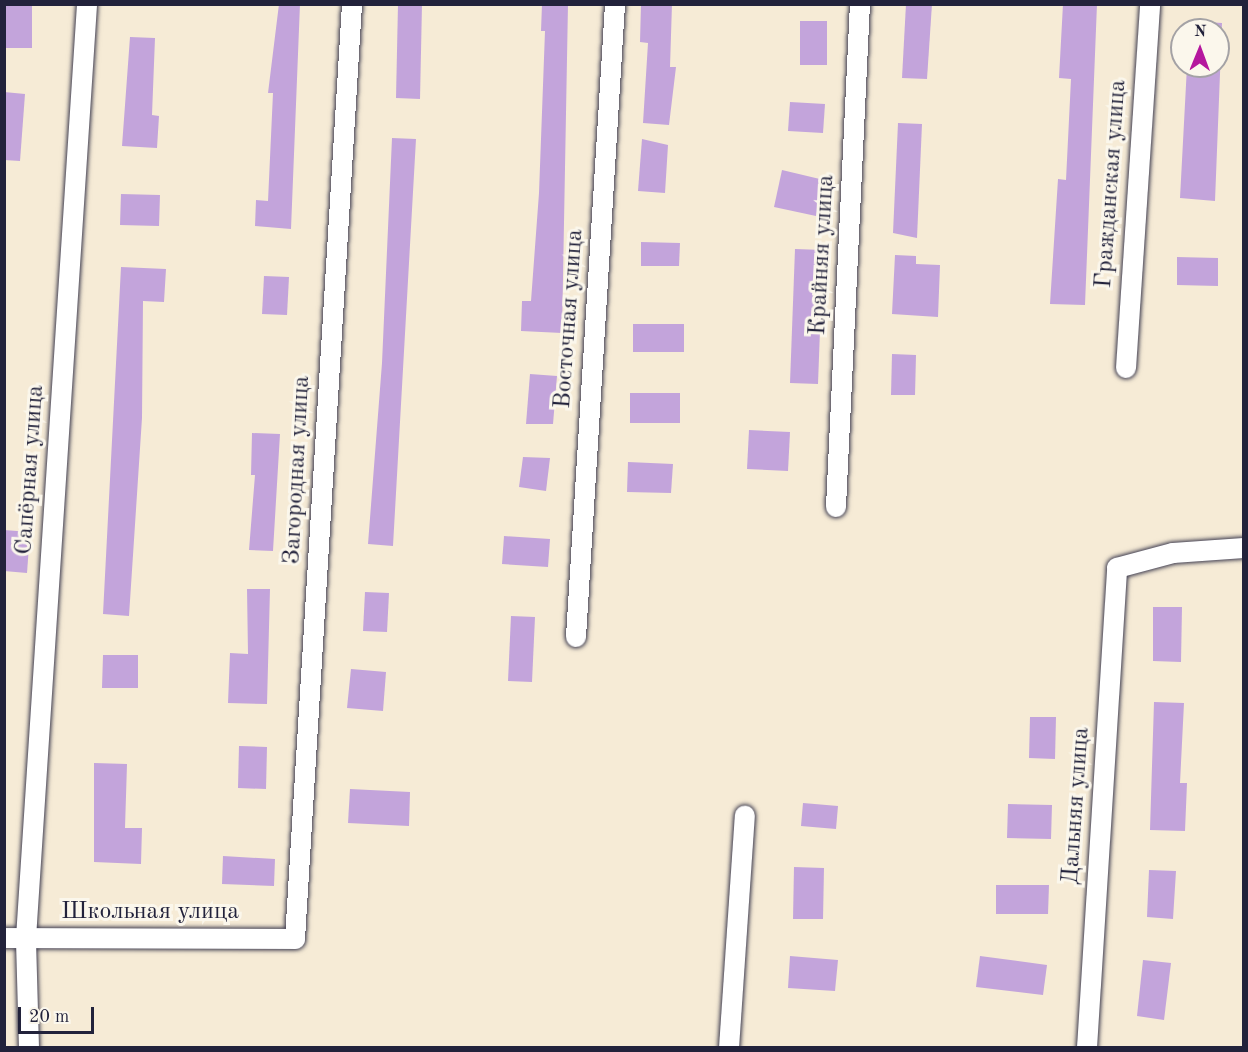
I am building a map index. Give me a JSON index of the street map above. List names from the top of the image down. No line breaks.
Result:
{"streets":{"street":["Гражданская улица","Крайняя улица","Восточная улица","Сапёрная улица","Загородная улица","Дальняя улица","Школьная улица"]},"crossings":[["Сапёрная улица","Школьная улица"],["Загородная улица","Школьная улица"]],"scale_bar":"20 m","north":"top"}
